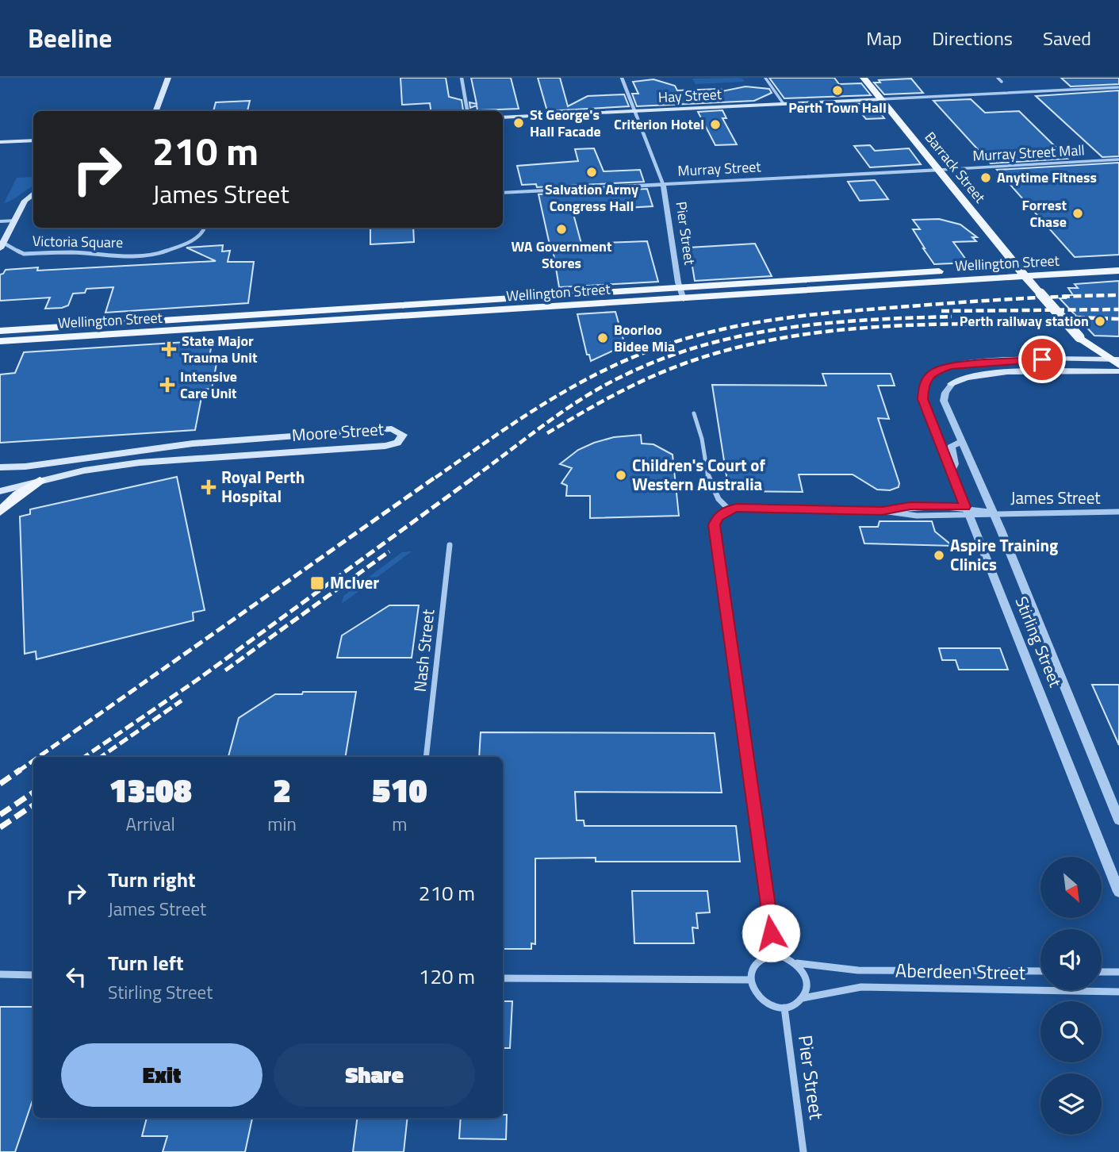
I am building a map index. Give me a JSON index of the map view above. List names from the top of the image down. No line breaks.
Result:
{"streets":{"main road":["Hay Street","Barrack Street","Victoria Square","Wellington Street","Moore Street"],"street":["Murray Street Mall","Murray Street","Pier Street","James Street","Stirling Street","Nash Street","Aberdeen Street"]},"crossings":[["Hay Street","Barrack Street"],["Hay Street","Pier Street"],["Murray Street Mall","Barrack Street"],["Murray Street Mall","Murray Street"],["Barrack Street","Murray Street"],["Barrack Street","Wellington Street"],["Murray Street","Pier Street"],["Pier Street","Wellington Street"],["Pier Street","Aberdeen Street"],["James Street","Stirling Street"]],"places":{"other":["Perth Town Hall","St George's Hall Facade","Criterion Hotel","Salvation Army Congress Hall","Anytime Fitness","Forrest Chase","WA Government Stores","Perth railway station","Boorloo Bidee Mia","Children's Court of Western Australia","Aspire Training Clinics"],"health":["State Major Trauma Unit","Intensive Care Unit","Royal Perth Hospital"],"transit":["McIver"]},"north":"bottom right","page":{"header":"Beeline","nav":["Map","Directions","Saved"],"turn":["210 m","James Street"],"eta":["13:08","Arrival","2","min","510","m"],"list":[{"name":"Turn right","note":"James Street","value":"210 m"},{"name":"Turn left","note":"Stirling Street","value":"120 m"}],"buttons":["Exit","Share"]}}
